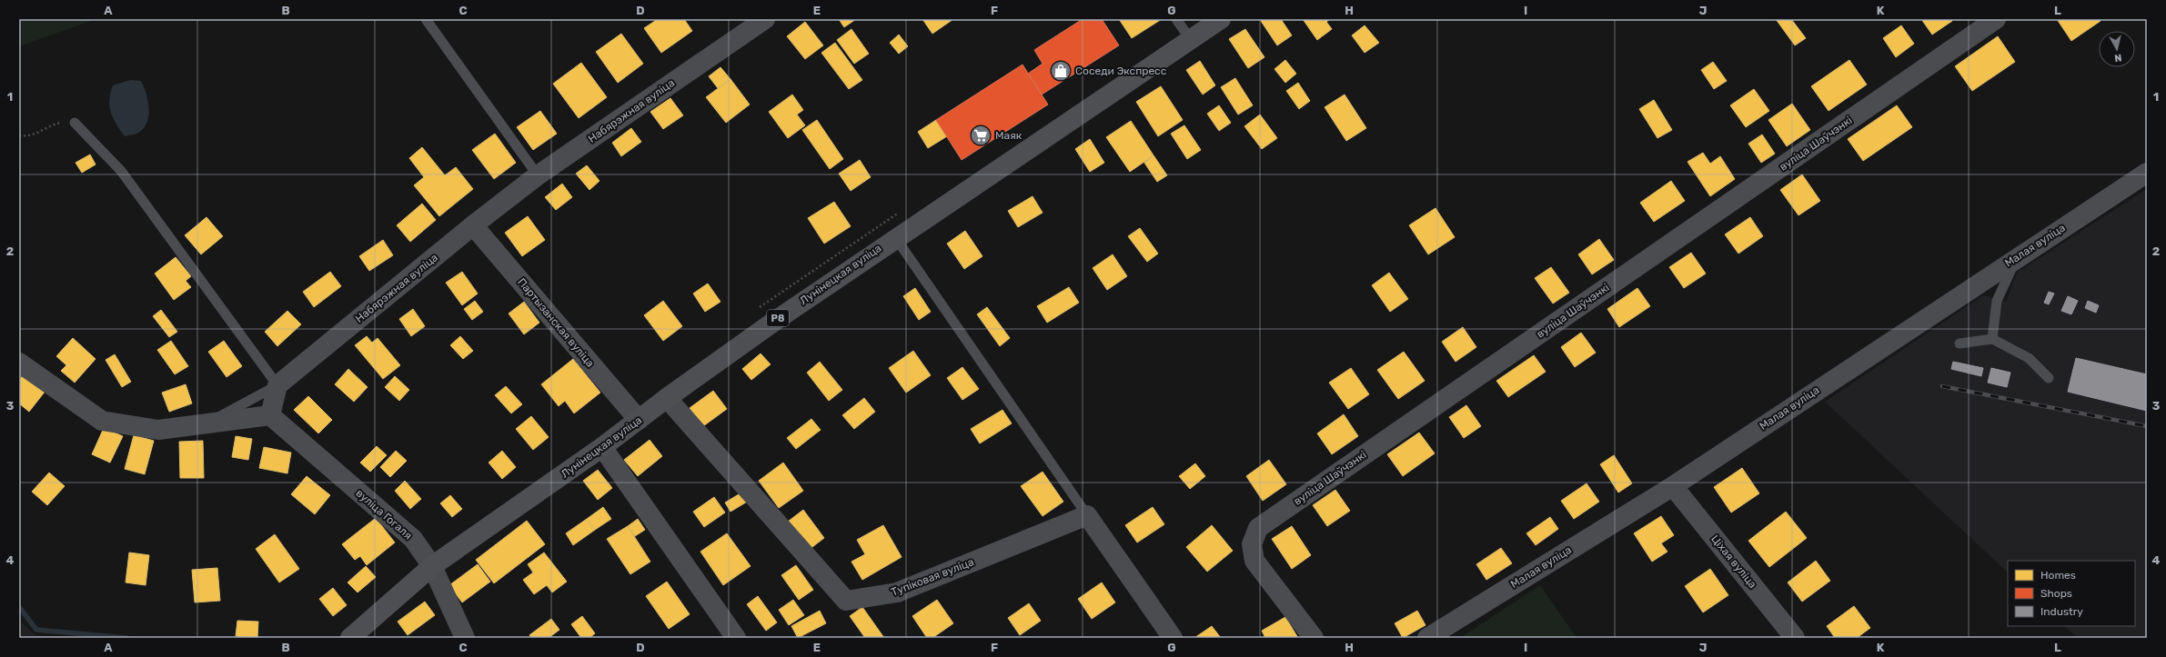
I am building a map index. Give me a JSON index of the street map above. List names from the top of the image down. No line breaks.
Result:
{"streets":{"main road":["Лунінецкая вуліца","Р8"],"street":["Набярэжная вуліца","вуліца Шаўчэнкі","Малая вуліца","Партызанская вуліца","вуліца Гогаля","Ціхая вуліца","Тупіковая вуліца"]},"crossings":[["Набярэжная вуліца","Партызанская вуліца"],["Малая вуліца","Ціхая вуліца"],["Лунінецкая вуліца","Партызанская вуліца"],["Лунінецкая вуліца","вуліца Гогаля"],["Лунінецкая вуліца","Тупіковая вуліца"]],"places":{"shop":["Соседи Экспресс"],"supermarket":["Маяк"]},"legend":["Homes","Shops","Industry"],"north":"bottom","grid":{"columns":["A","B","C","D","E","F","G","H","I","J","K","L"],"rows":["1","2","3","4"]}}
